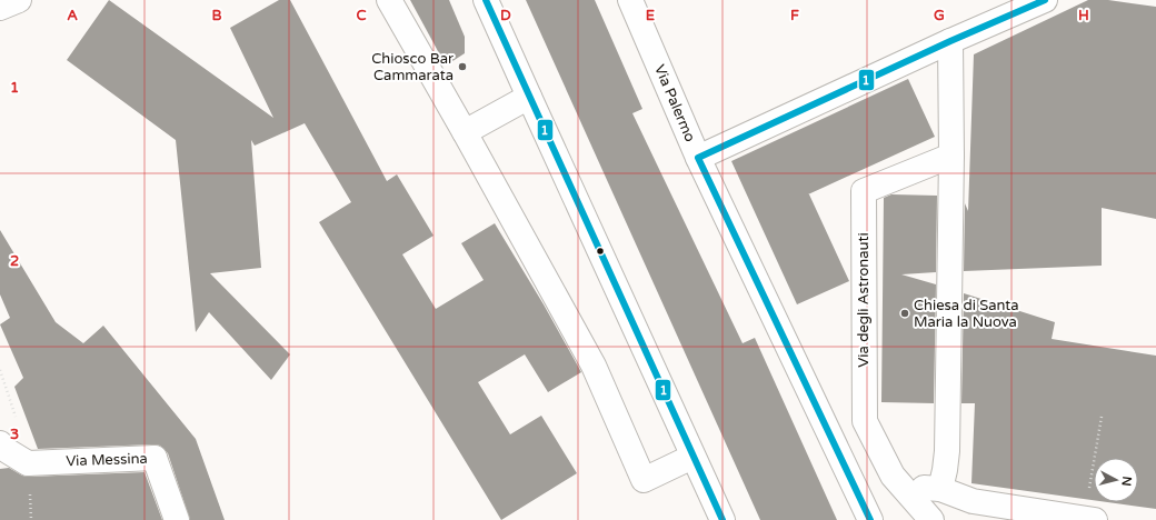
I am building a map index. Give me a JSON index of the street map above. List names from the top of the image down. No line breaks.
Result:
{"streets":{"street":["Via Palermo","Via degli Astronauti","Via Messina"]},"places":["Chiosco Bar Cammarata","Chiesa di Santa Maria la Nuova"],"lines":["transit line 1"],"north":"right","grid":{"columns":["A","B","C","D","E","F","G","H"],"rows":["1","2","3"]}}
